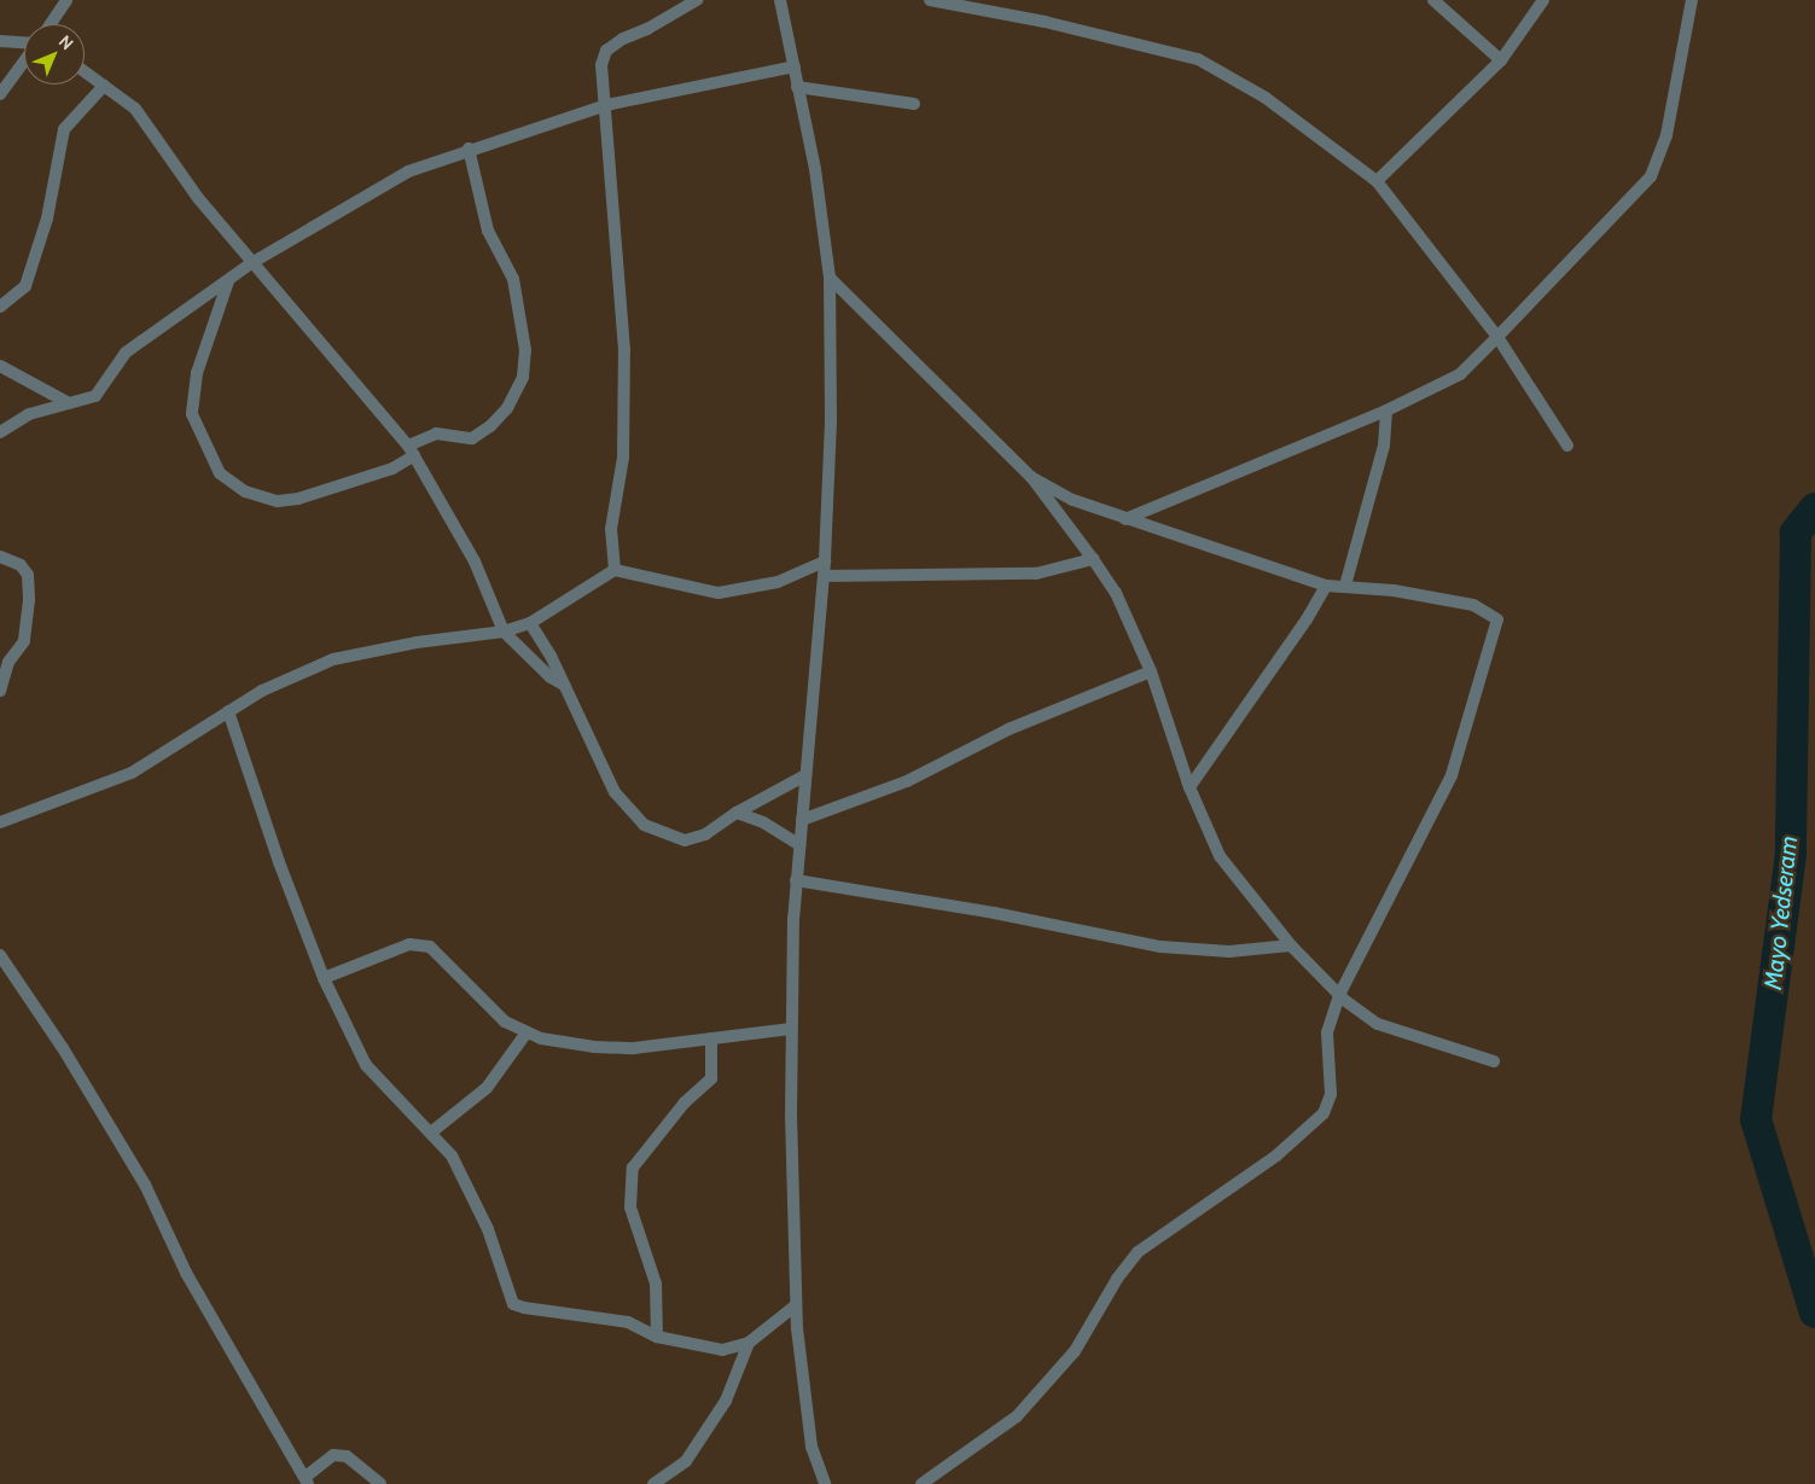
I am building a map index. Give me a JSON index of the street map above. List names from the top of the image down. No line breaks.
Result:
{"water":["Mayo Yedseram"],"north":"top right"}
